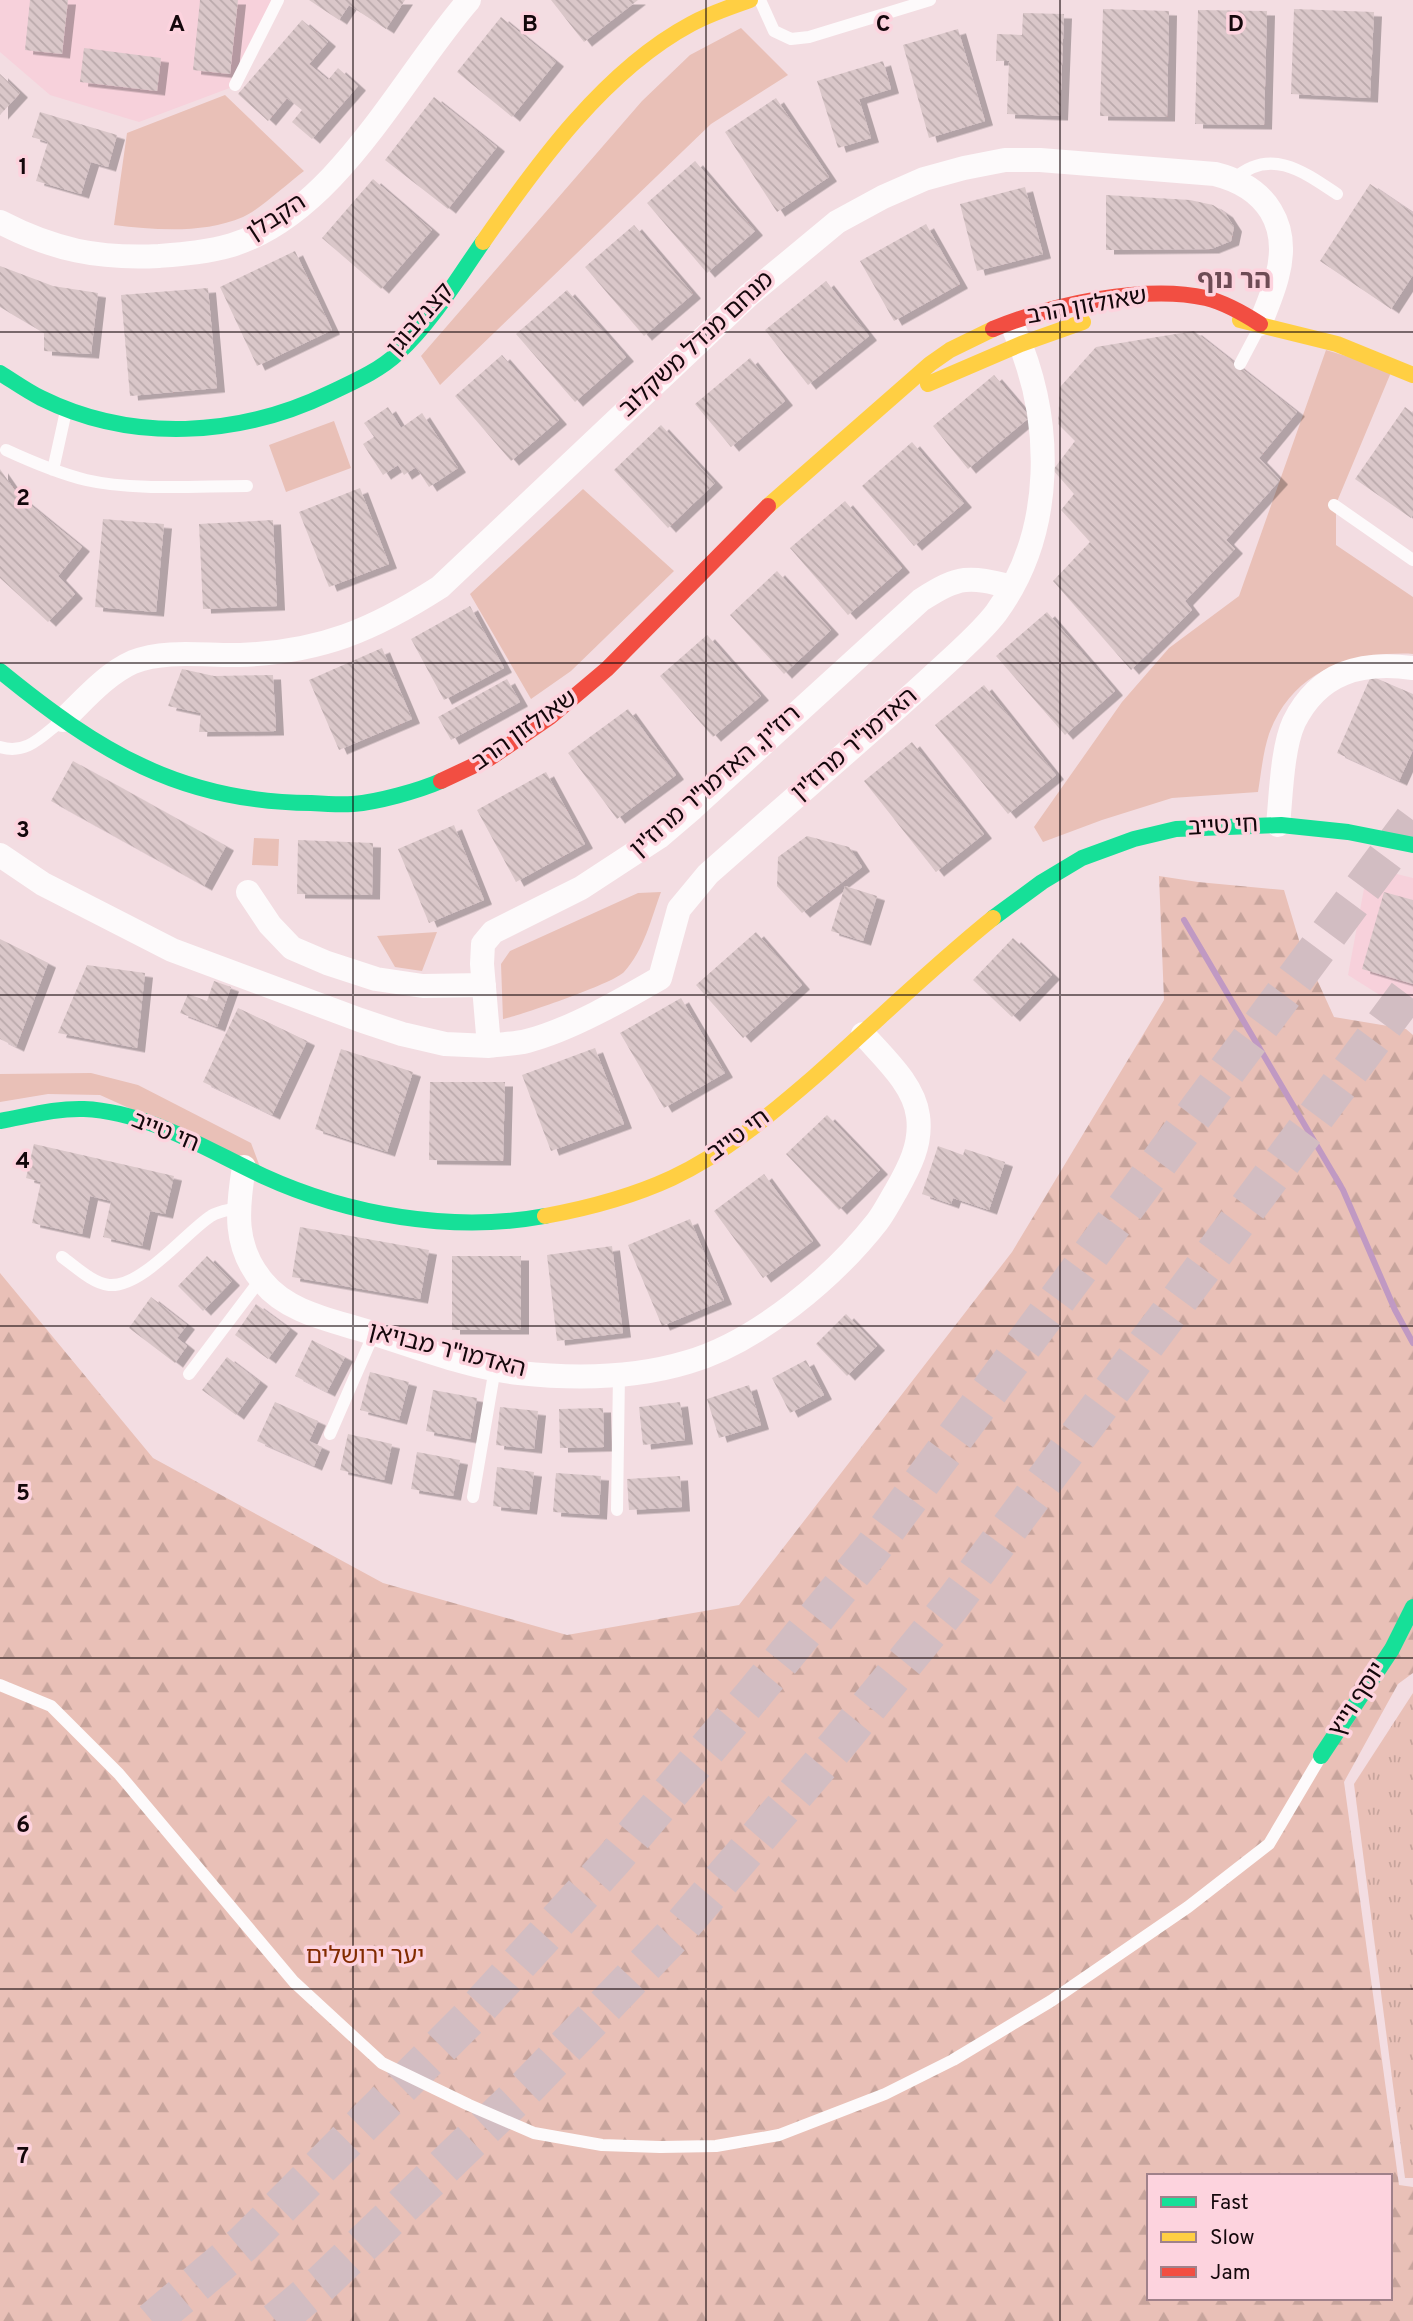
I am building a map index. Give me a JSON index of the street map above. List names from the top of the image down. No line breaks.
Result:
{"streets":{"street":["הקבלן","שאולזון הרב","קצנלבוגן","מנחם מנדל משקלוב","האדמו\"ר מרוז'ין","רוז'ין, האדמו\"ר מרוז'ין","חי טייב","האדמו\"ר מבויאן","יוסף וייץ"]},"crossings":[["שאולזון הרב","מנחם מנדל משקלוב"],["שאולזון הרב","האדמו\"ר מרוז'ין"],["האדמו\"ר מרוז'ין","רוז'ין, האדמו\"ר מרוז'ין"],["חי טייב","האדמו\"ר מבויאן"]],"districts":["הר נוף"],"parks":["יער ירושלים"],"legend":["Fast","Slow","Jam"],"grid":{"columns":["A","B","C","D"],"rows":["1","2","3","4","5","6","7"]}}
